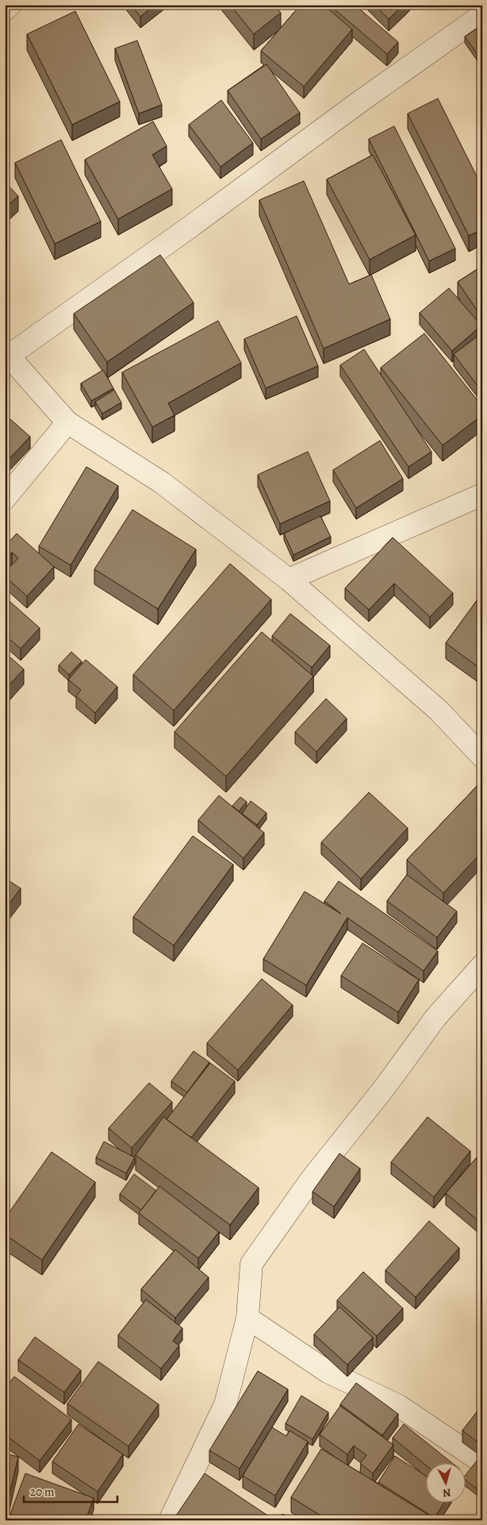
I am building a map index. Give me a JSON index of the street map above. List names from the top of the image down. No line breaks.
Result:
{"scale_bar":"20 m","north":"bottom"}
